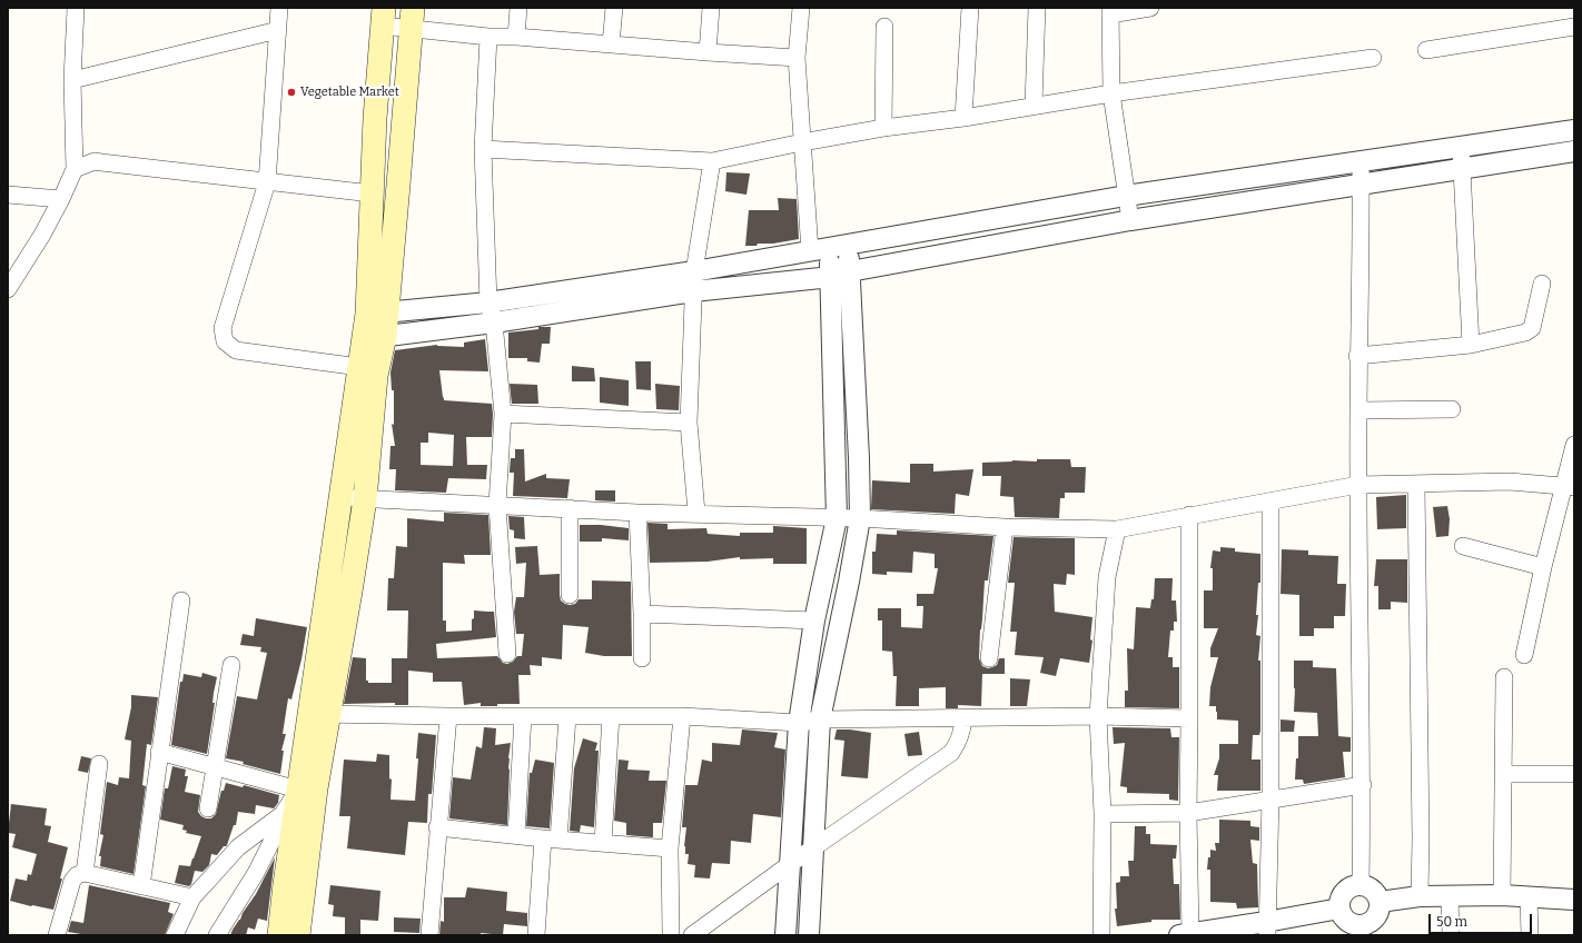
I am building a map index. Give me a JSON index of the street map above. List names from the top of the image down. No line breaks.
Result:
{"places":["Vegetable Market"],"scale_bar":"50 m"}
